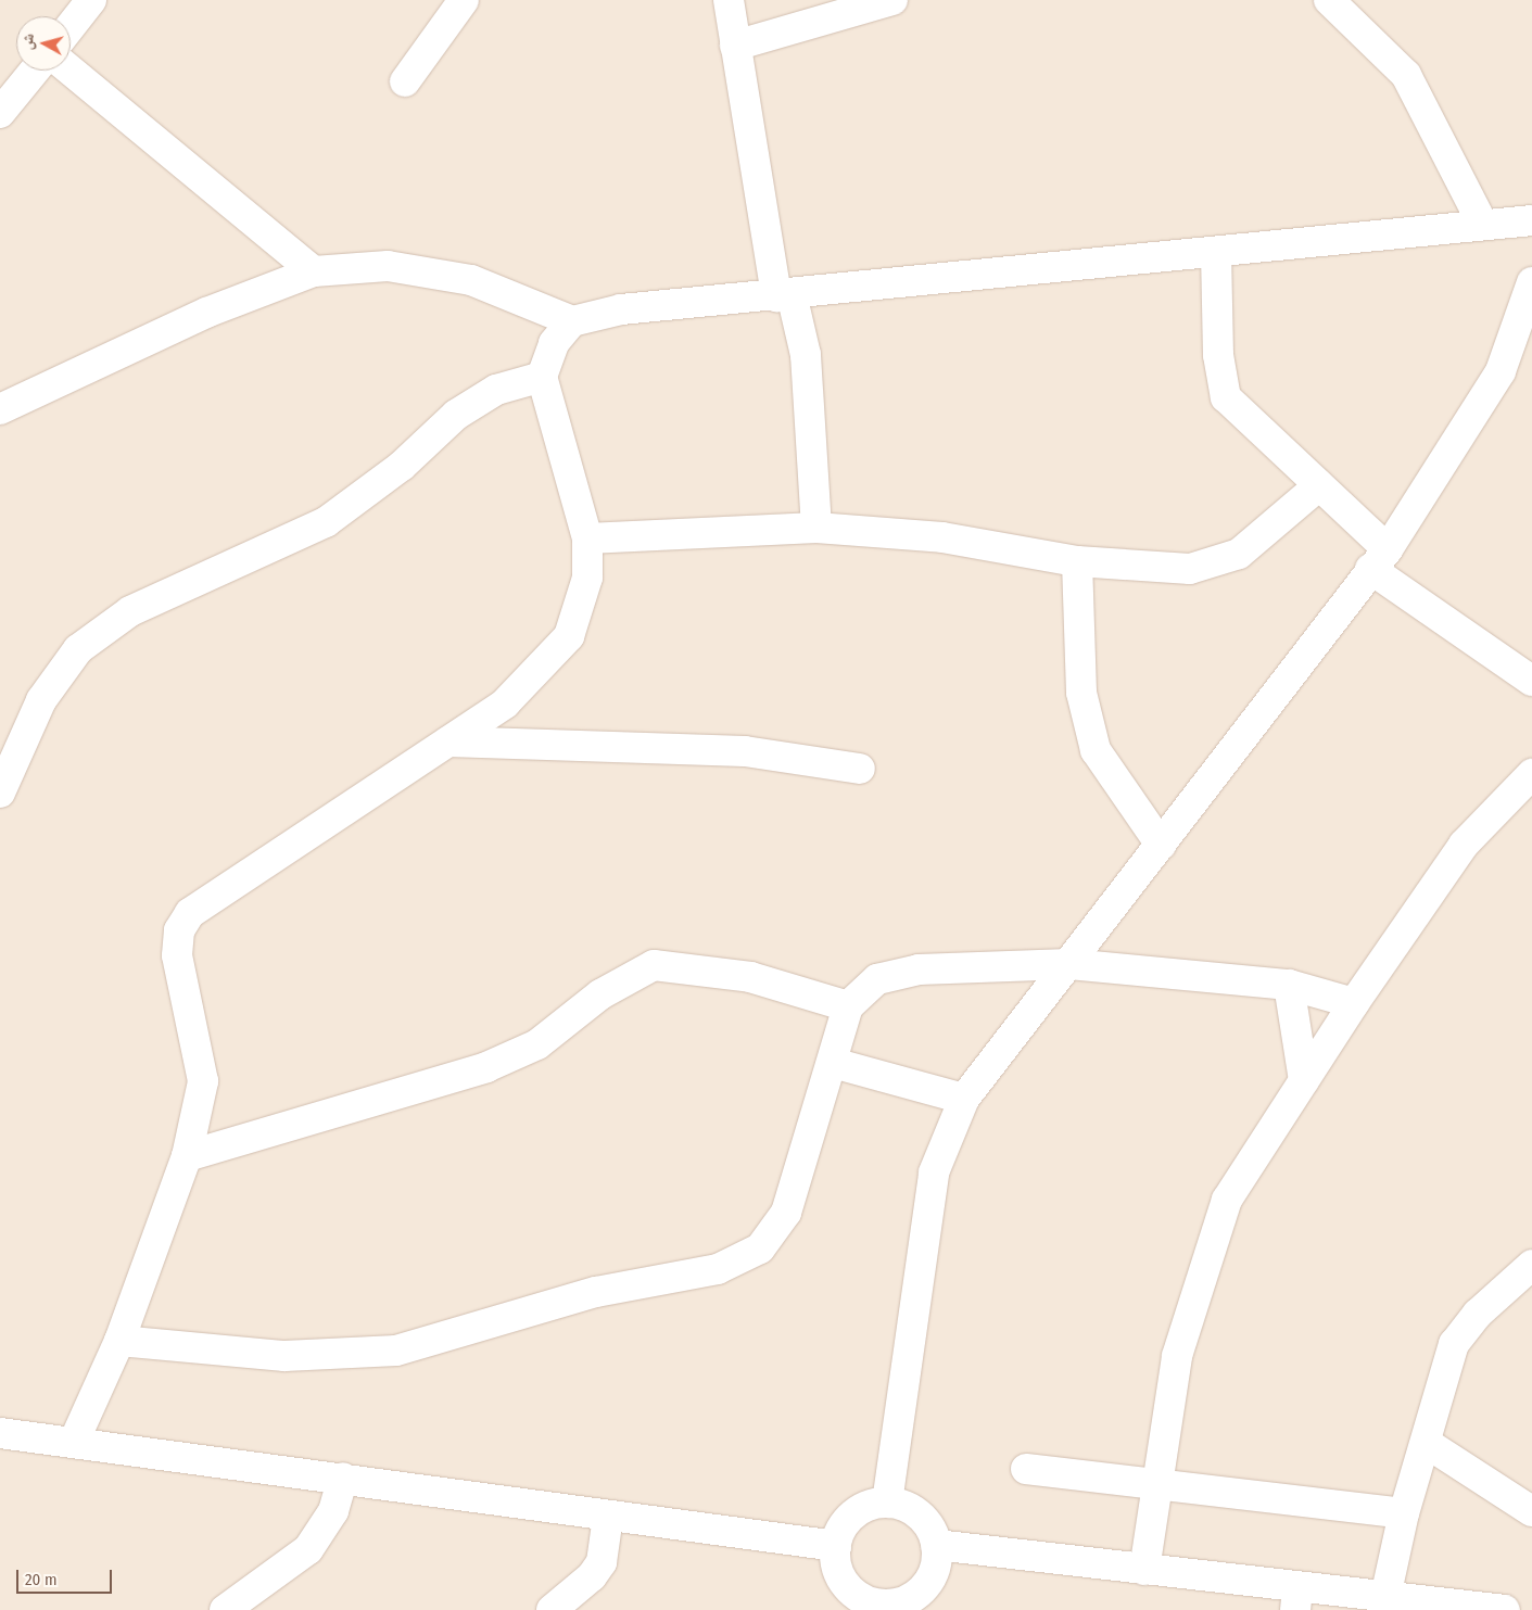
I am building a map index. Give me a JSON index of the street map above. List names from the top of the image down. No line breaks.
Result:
{"scale_bar":"20 m","north":"left"}
